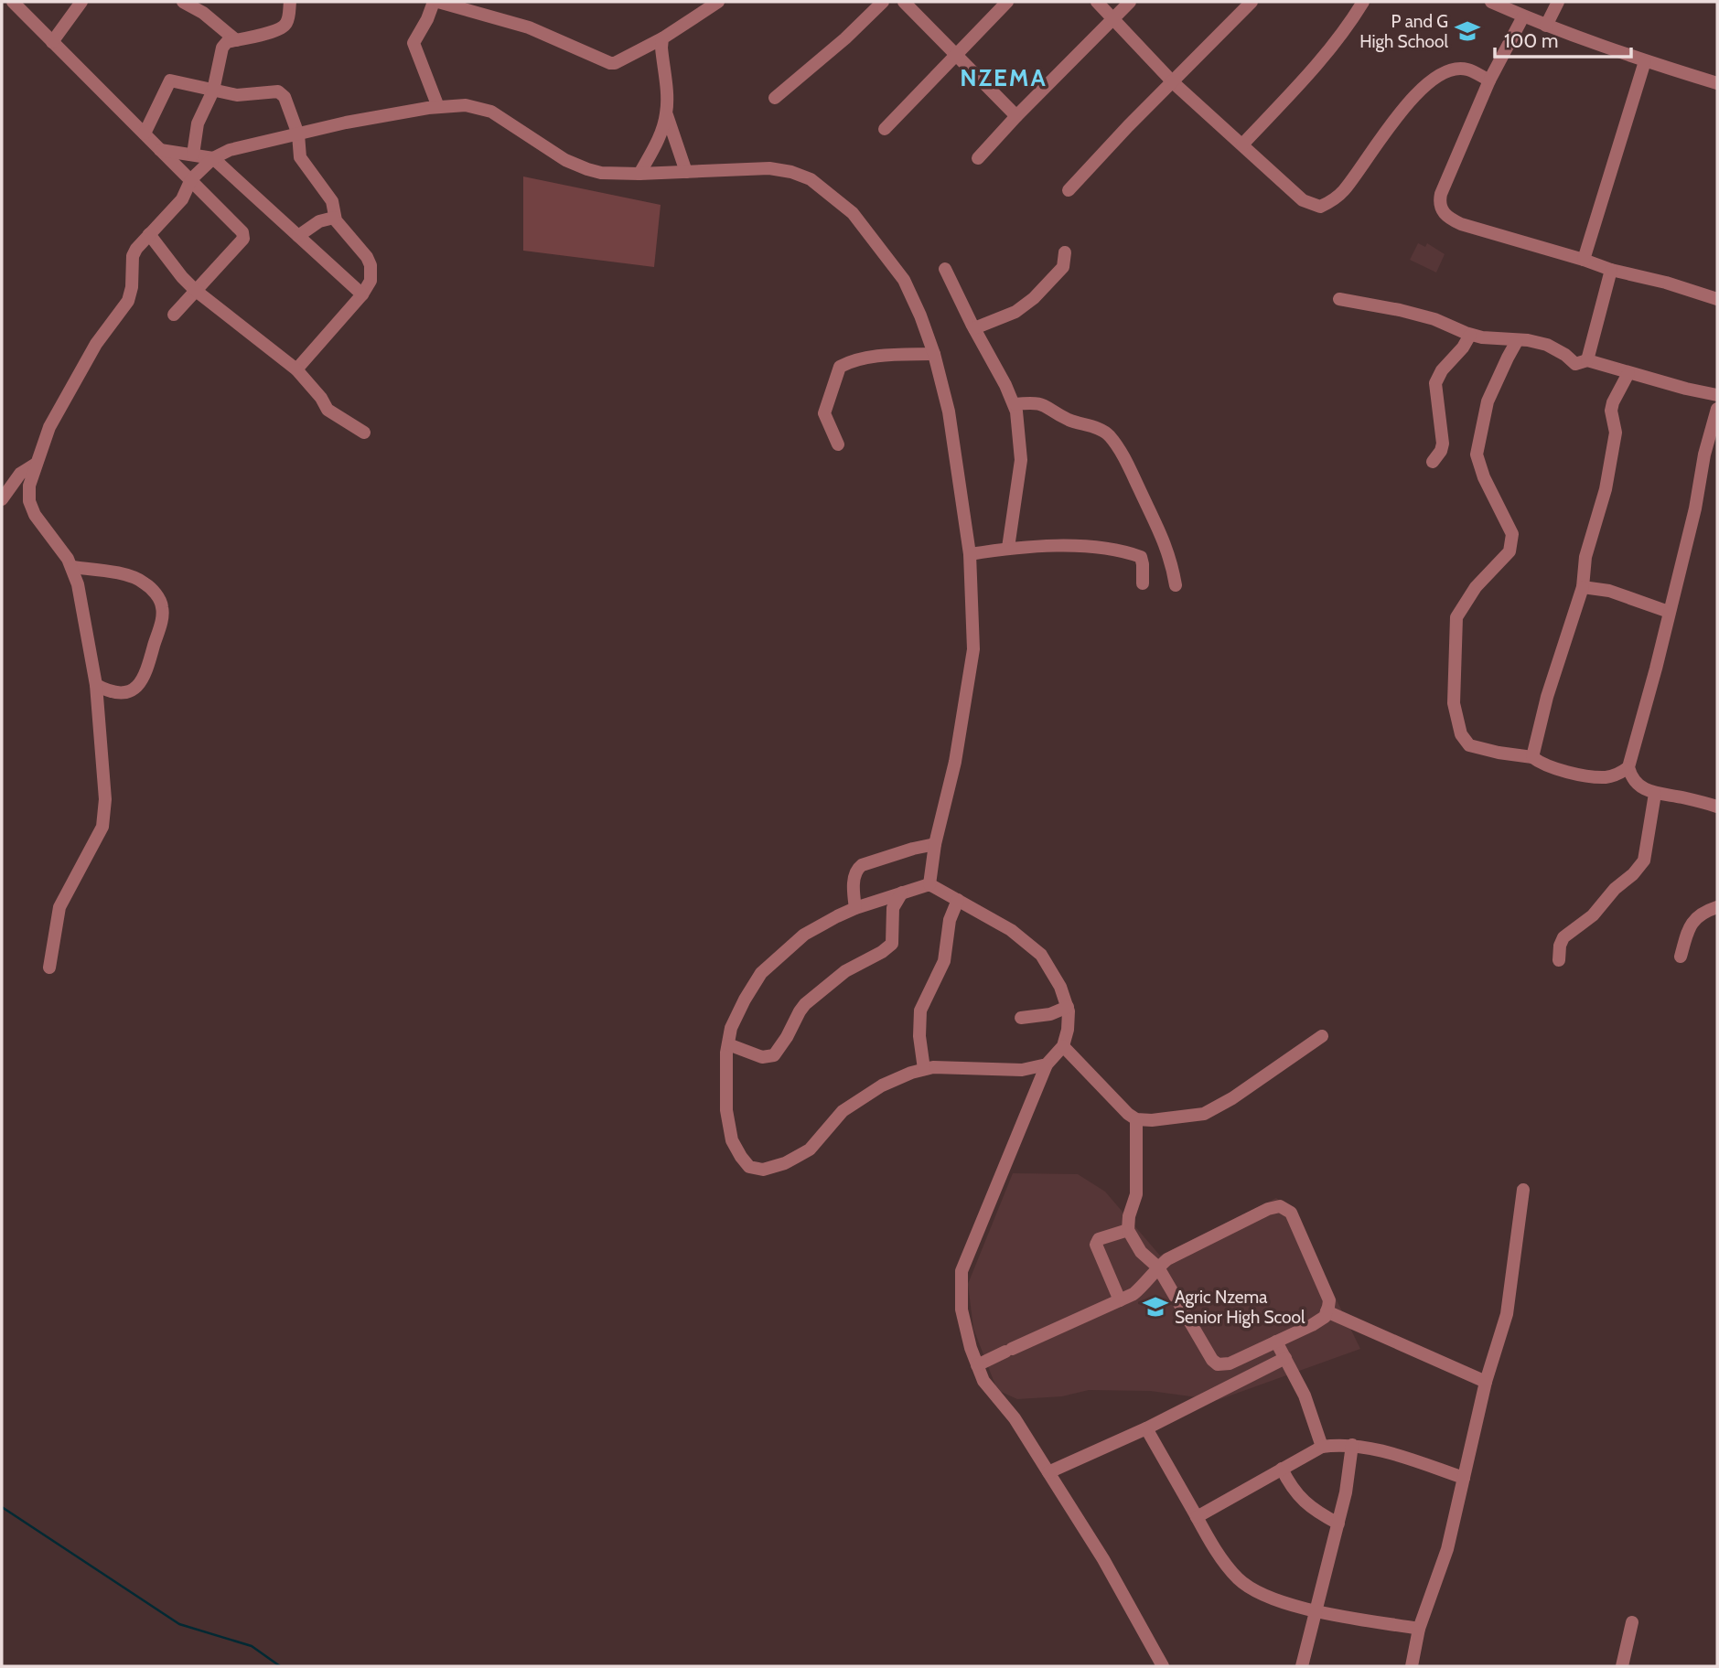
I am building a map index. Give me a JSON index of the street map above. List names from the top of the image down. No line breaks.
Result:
{"districts":["NZEMA"],"places":{"school or university":["P and G High School","Agric Nzema Senior High Scool"]},"scale_bar":"100 m"}
